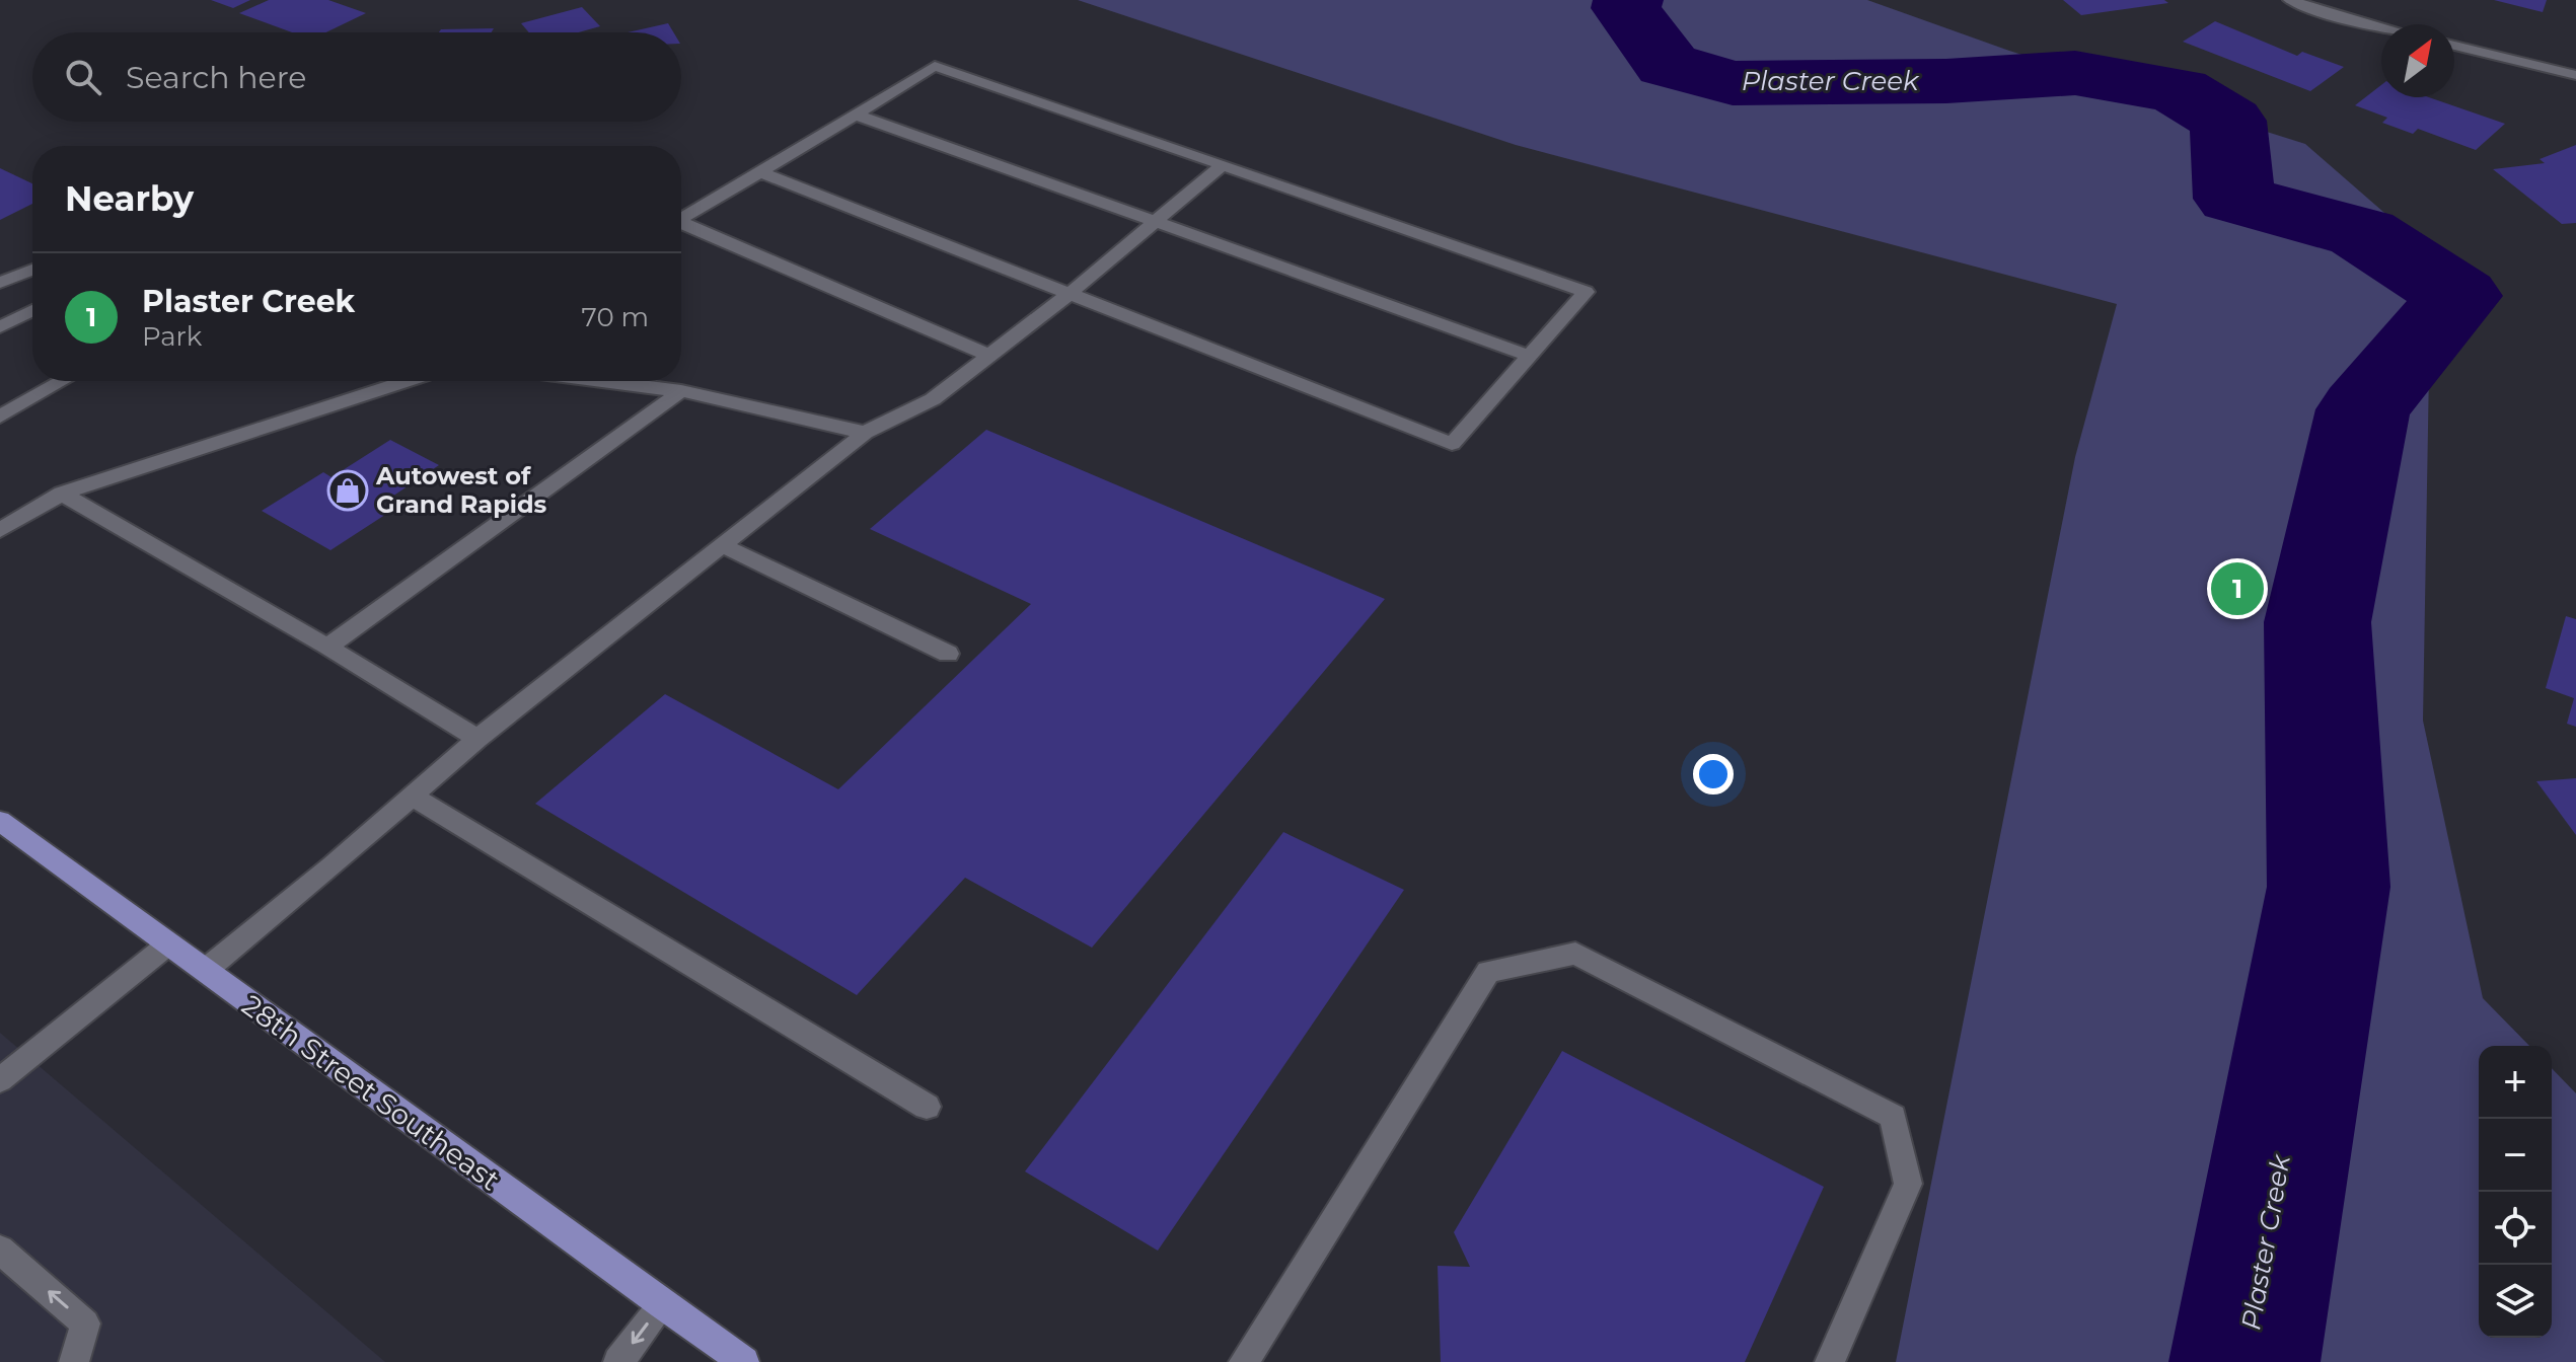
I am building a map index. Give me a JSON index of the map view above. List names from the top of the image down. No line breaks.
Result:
{"streets":{"main road":["28th Street Southeast"]},"water":["Plaster Creek"],"places":{"shop":["Autowest of Grand Rapids"]},"north":"top right","page":{"search":"Search here","heading":"Nearby","list":[{"mark":"1","name":"Plaster Creek","note":"Park","value":"70 m"}],"pins":"1","map_buttons":["+","−"]}}
